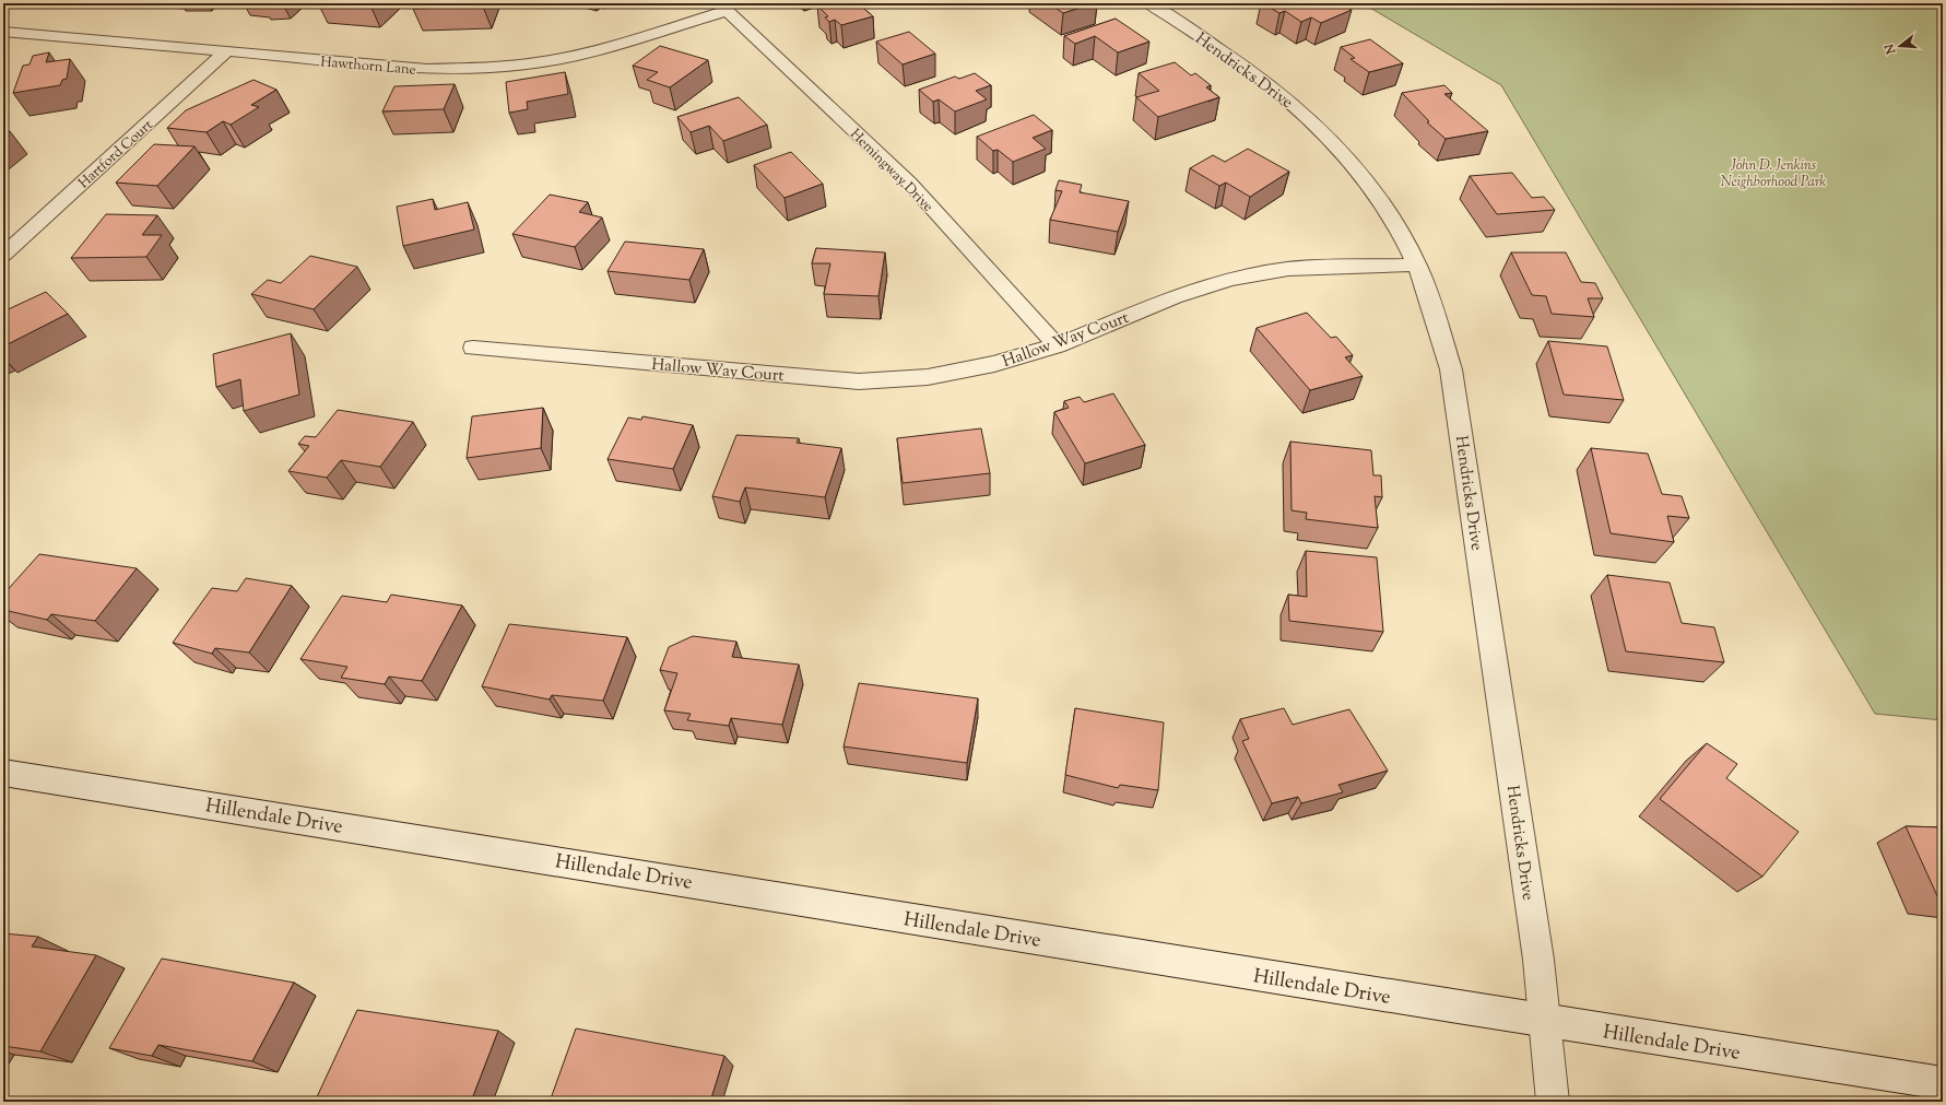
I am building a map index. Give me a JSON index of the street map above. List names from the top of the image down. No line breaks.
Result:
{"streets":{"street":["Hawthorn Lane","Hendricks Drive","Hartford Court","Hemingway Drive","Hallow Way Court","Hillendale Drive"]},"crossings":[["Hawthorn Lane","Hartford Court"],["Hawthorn Lane","Hemingway Drive"],["Hendricks Drive","Hallow Way Court"],["Hendricks Drive","Hillendale Drive"],["Hemingway Drive","Hallow Way Court"]],"parks":["John D. Jenkins Neighborhood Park"],"north":"left"}
